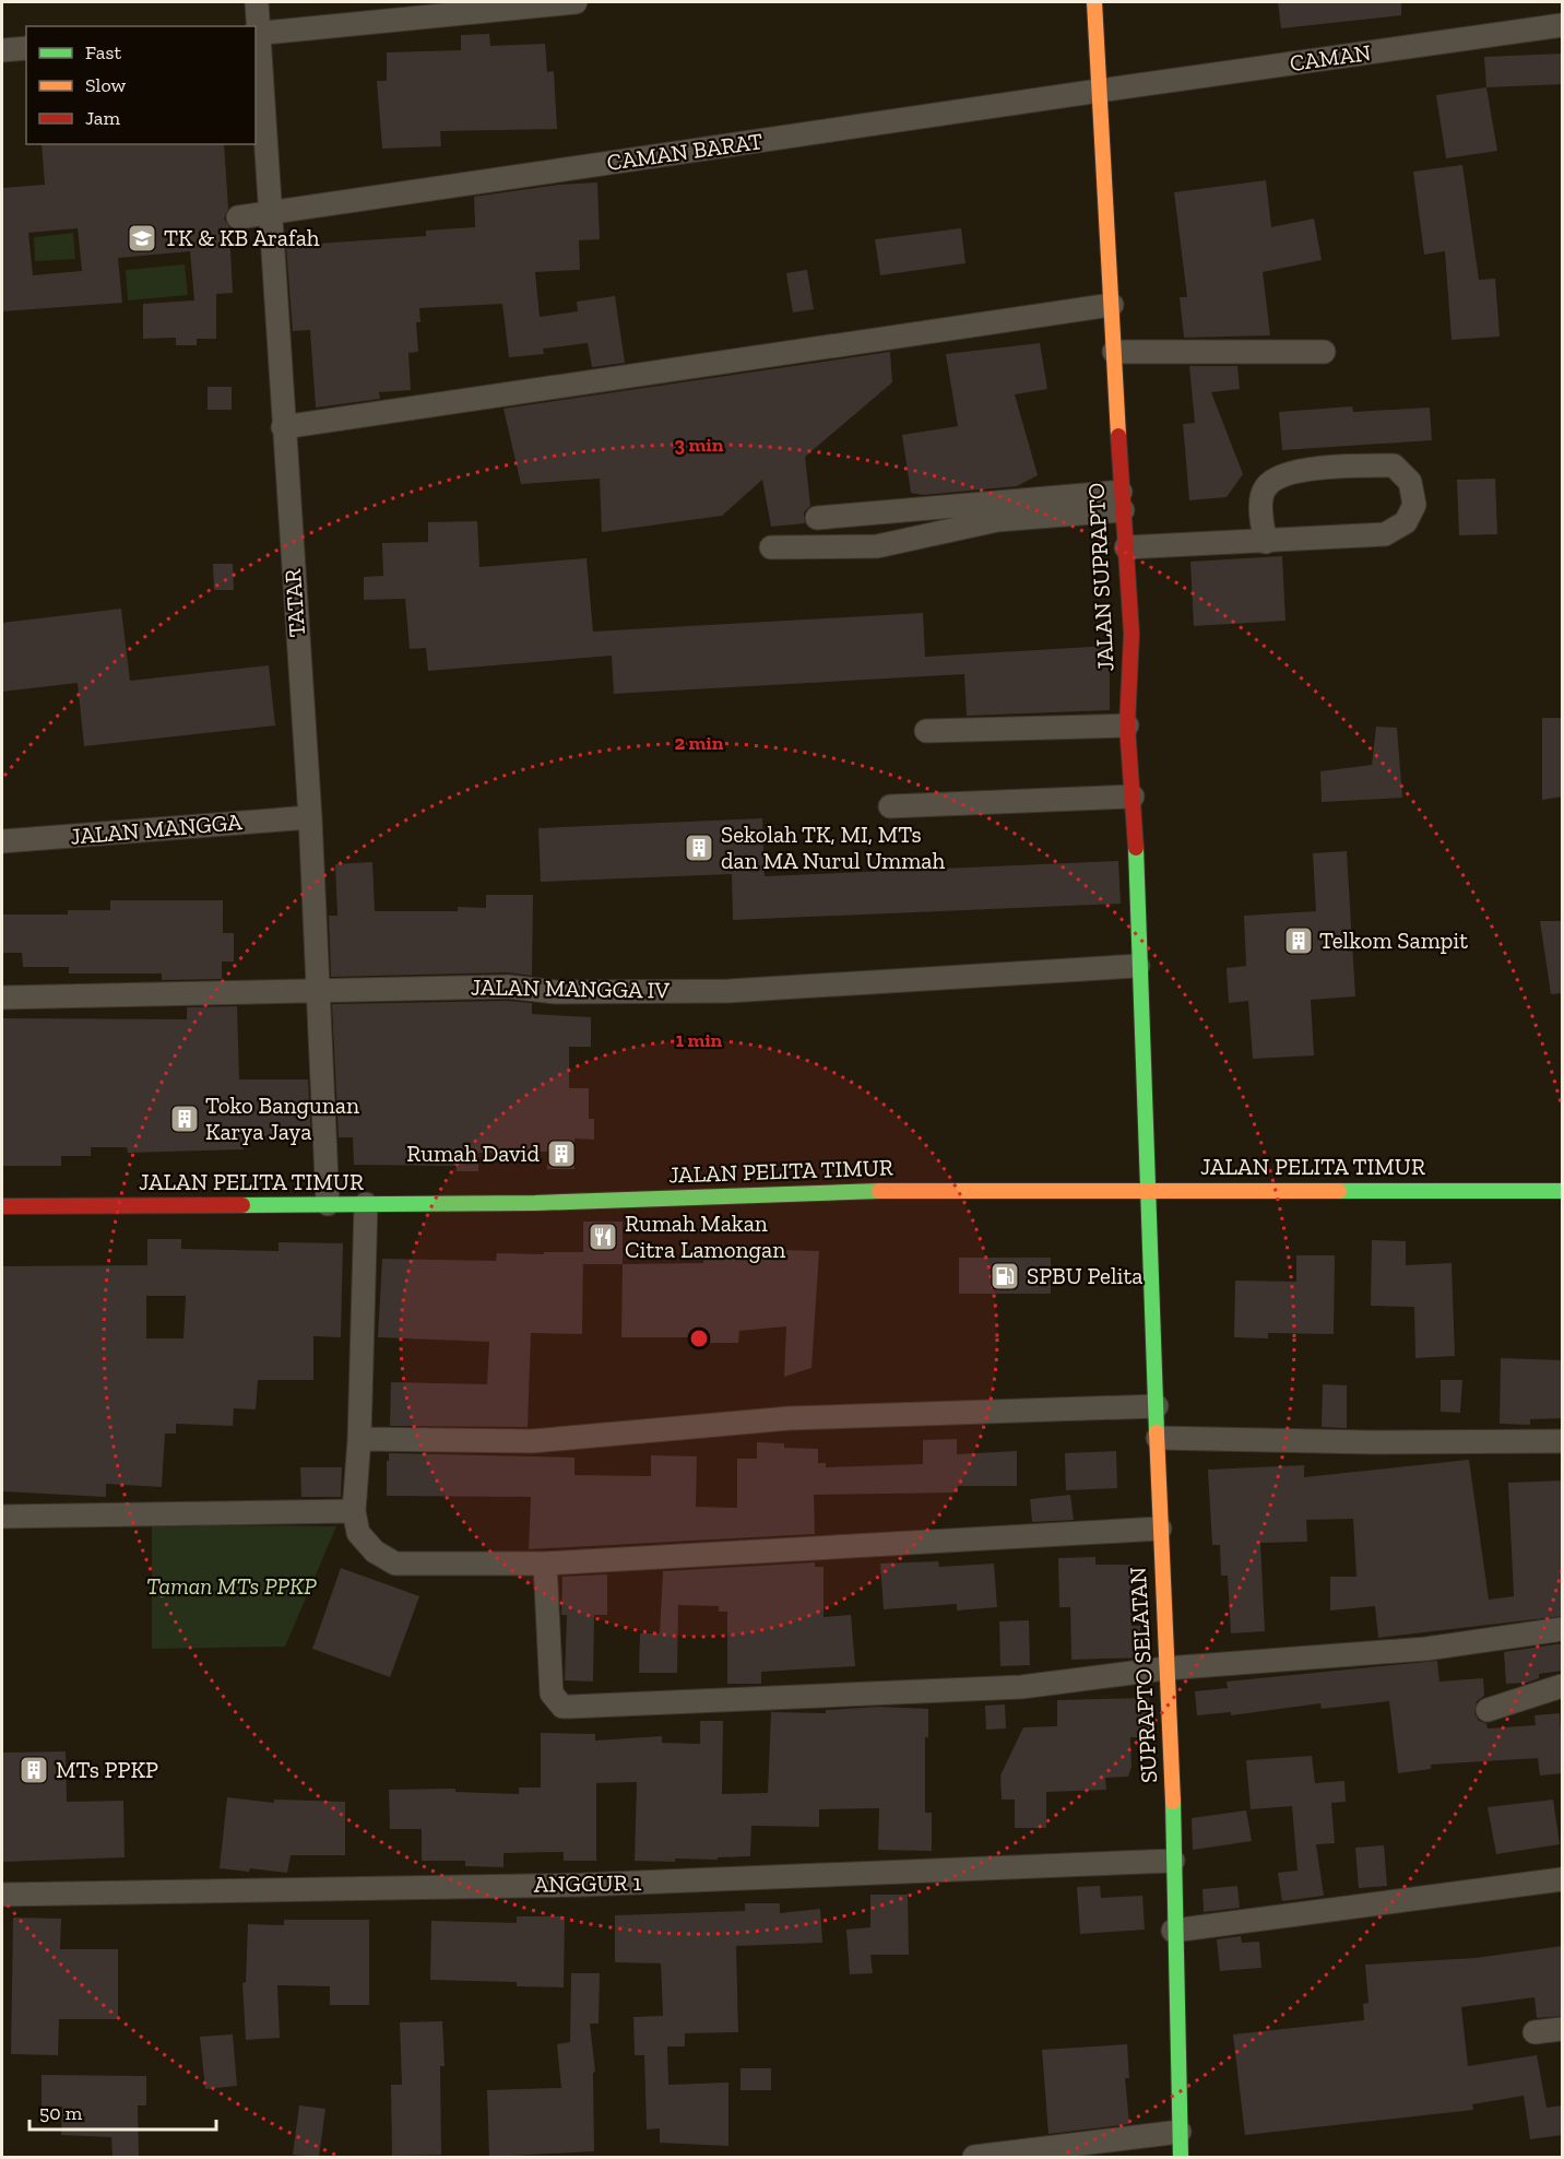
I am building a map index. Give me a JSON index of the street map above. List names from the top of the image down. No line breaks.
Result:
{"streets":{"street":["CAMAN","CAMAN BARAT","JALAN SUPRAPTO","TATAR","JALAN MANGGA","JALAN MANGGA IV","JALAN PELITA TIMUR","SUPRAPTO SELATAN","ANGGUR 1"]},"crossings":[["CAMAN","CAMAN BARAT"],["CAMAN","JALAN SUPRAPTO"],["CAMAN BARAT","JALAN SUPRAPTO"],["CAMAN BARAT","TATAR"],["JALAN SUPRAPTO","JALAN MANGGA IV"],["JALAN SUPRAPTO","JALAN PELITA TIMUR"],["JALAN SUPRAPTO","SUPRAPTO SELATAN"],["TATAR","JALAN MANGGA"],["TATAR","JALAN MANGGA IV"],["TATAR","JALAN PELITA TIMUR"],["JALAN PELITA TIMUR","SUPRAPTO SELATAN"],["SUPRAPTO SELATAN","ANGGUR 1"]],"parks":["Taman MTs PPKP"],"places":{"school or university":["TK & KB Arafah"],"building":["Sekolah TK, MI, MTs dan MA Nurul Ummah","Telkom Sampit","Toko Bangunan Karya Jaya","Rumah David","MTs PPKP"],"restaurant":["Rumah Makan Citra Lamongan"],"fuel station":["SPBU Pelita"]},"legend":["Fast","Slow","Jam"],"scale_bar":"50 m","rings":["3 min","2 min","1 min"]}
